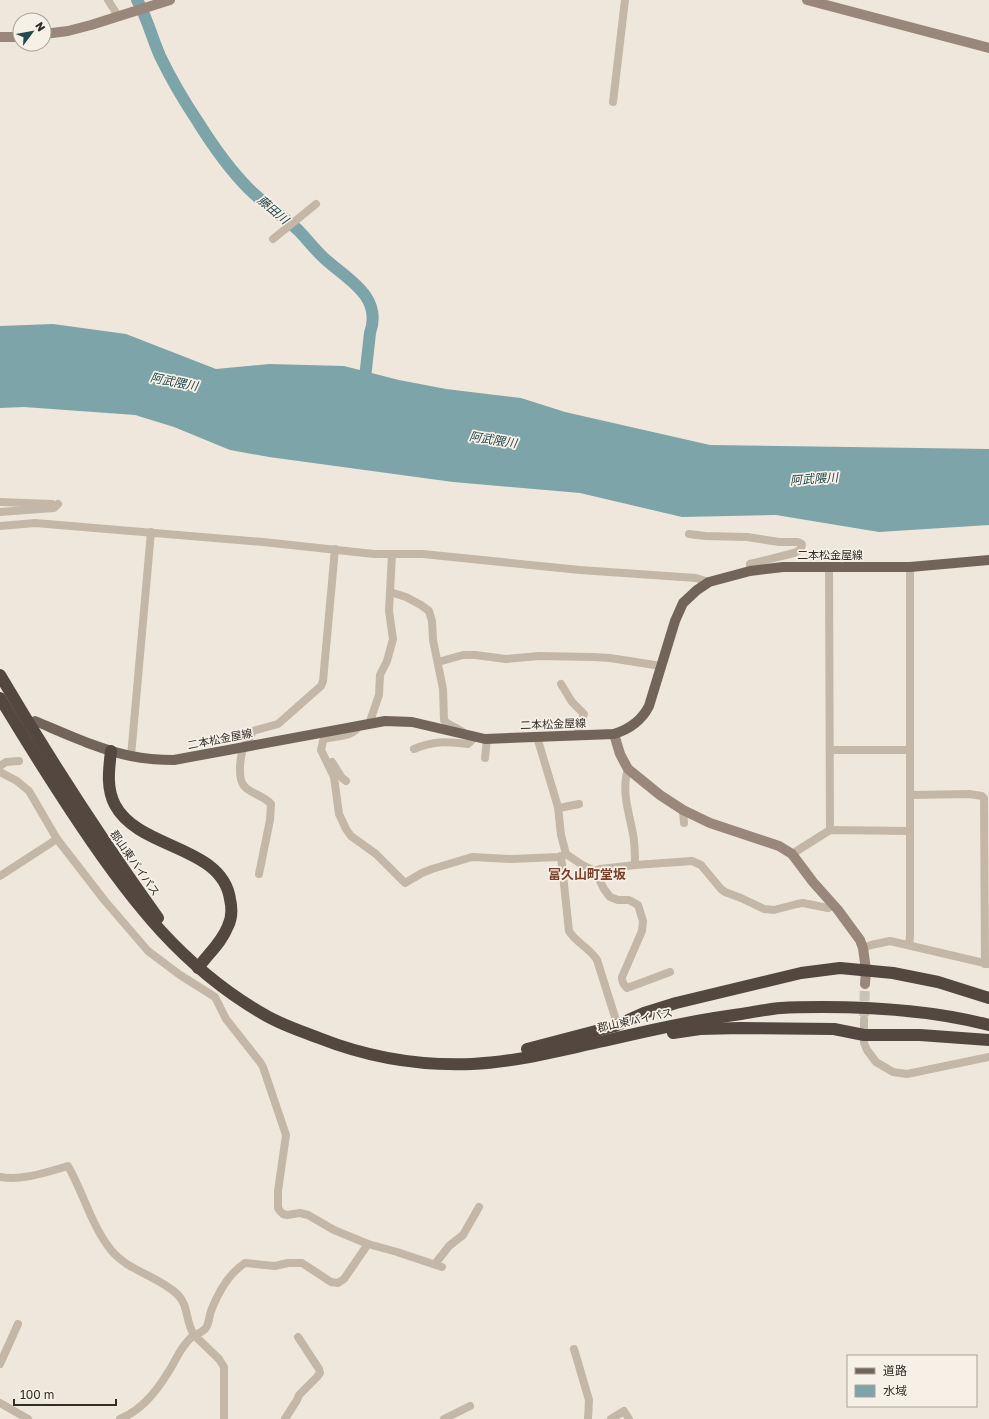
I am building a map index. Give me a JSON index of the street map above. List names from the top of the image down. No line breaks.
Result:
{"streets":{"highway":["郡山東バイパス"],"main road":["二本松金屋線"]},"districts":["富久山町堂坂"],"water":["藤田川","阿武隈川"],"legend":["道路","水域"],"scale_bar":"100 m","north":"top right"}
